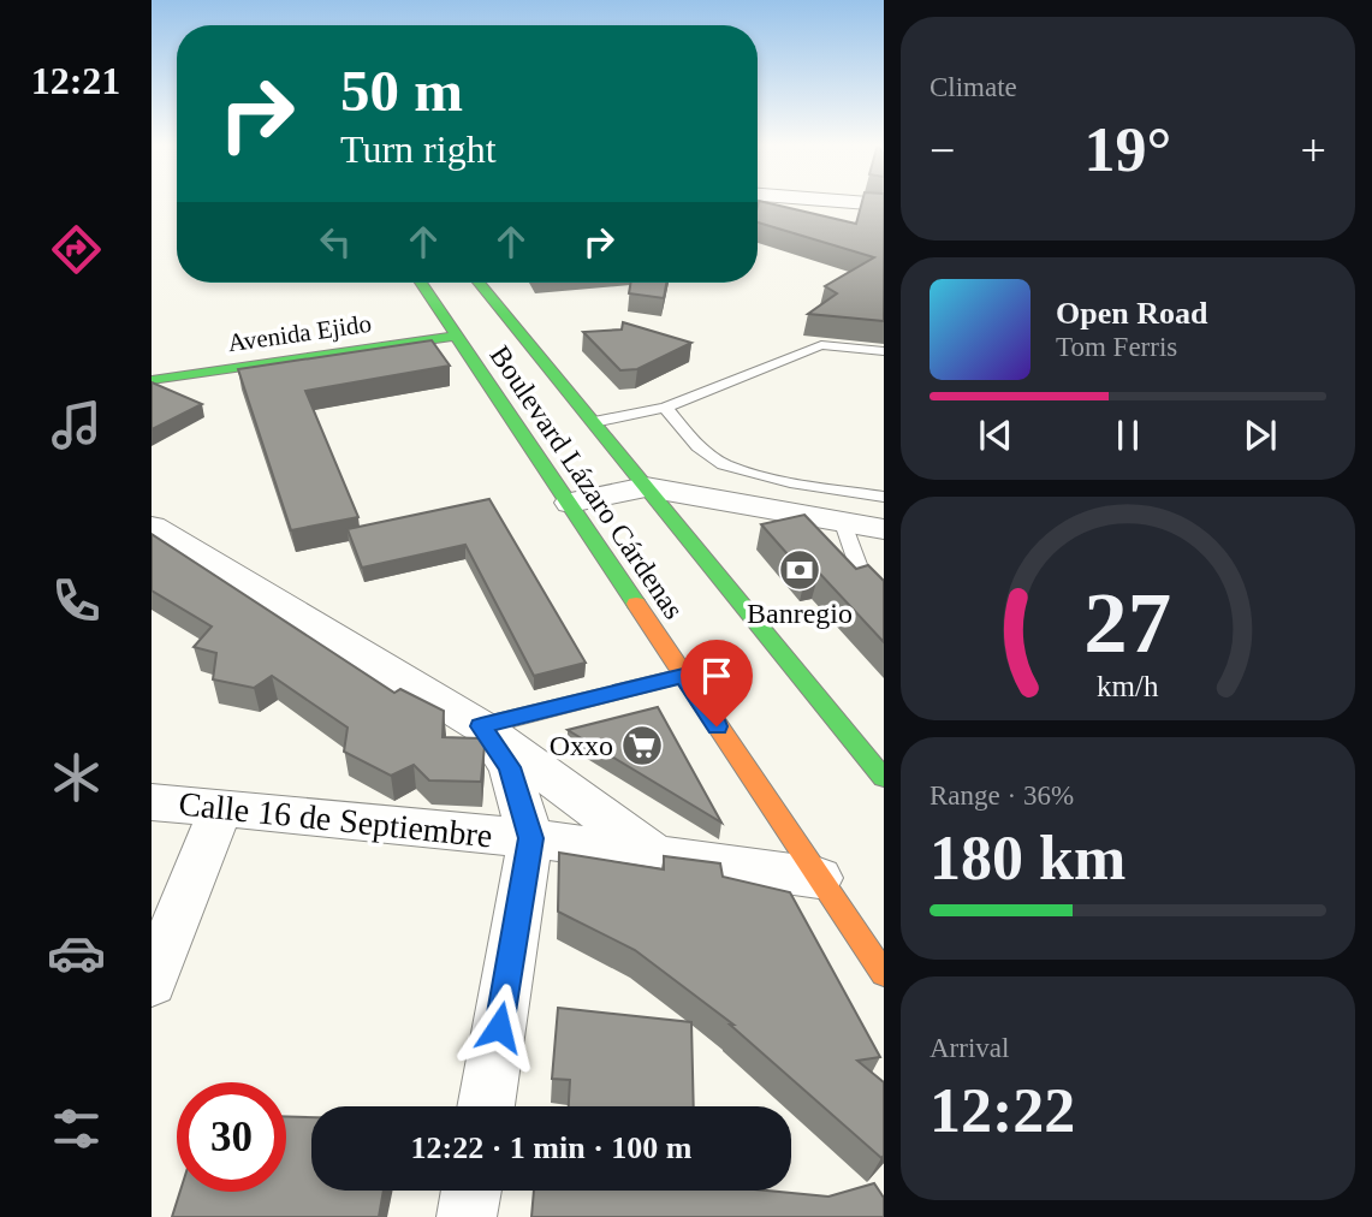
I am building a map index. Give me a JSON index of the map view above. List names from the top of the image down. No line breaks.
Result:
{"streets":{"main road":["Avenida Ejido","Boulevard Lázaro Cárdenas"],"street":["Calle 16 de Septiembre"]},"crossings":[["Avenida Ejido","Boulevard Lázaro Cárdenas"],["Boulevard Lázaro Cárdenas","Calle 16 de Septiembre"]],"places":{"bank":["Banregio"],"supermarket":["Oxxo"]},"page":{"tabs":"12:21","tile":["Climate",["Range · 36%","180 km"],["Arrival","12:22"]],"turn":["50 m","Turn right"],"heat":["−","19°","+"],"song":["Open Road","Tom Ferris"],"limit":"30","trip":"12:22 · 1 min · 100 m","gauge":["27","km/h"]}}
